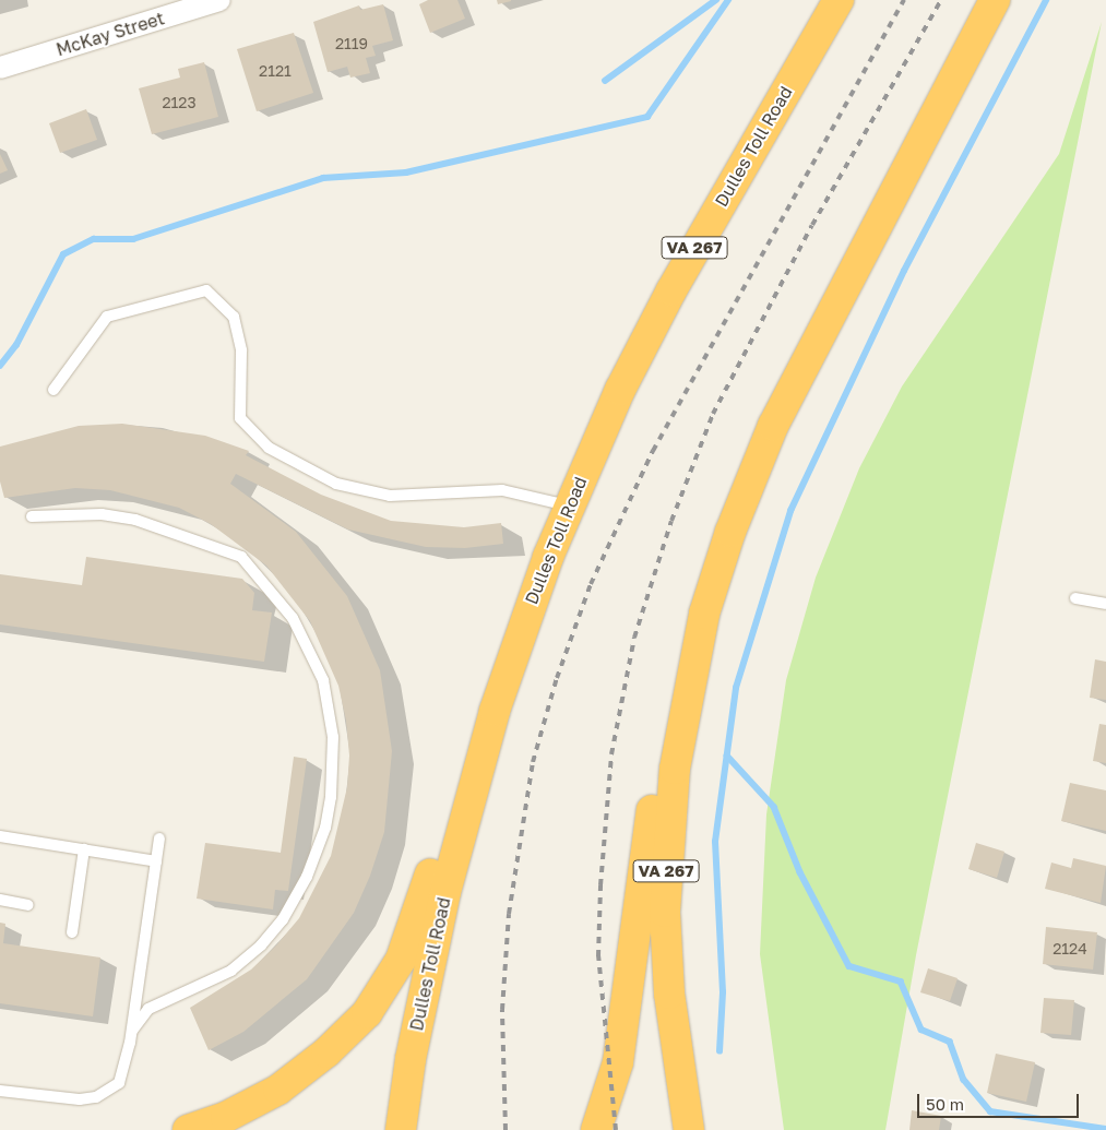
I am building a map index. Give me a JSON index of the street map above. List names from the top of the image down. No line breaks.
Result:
{"streets":{"highway":["Dulles Toll Road","VA 267"],"street":["McKay Street"]},"house_numbers":["2119","2121","2123","2124"],"scale_bar":"50 m"}
